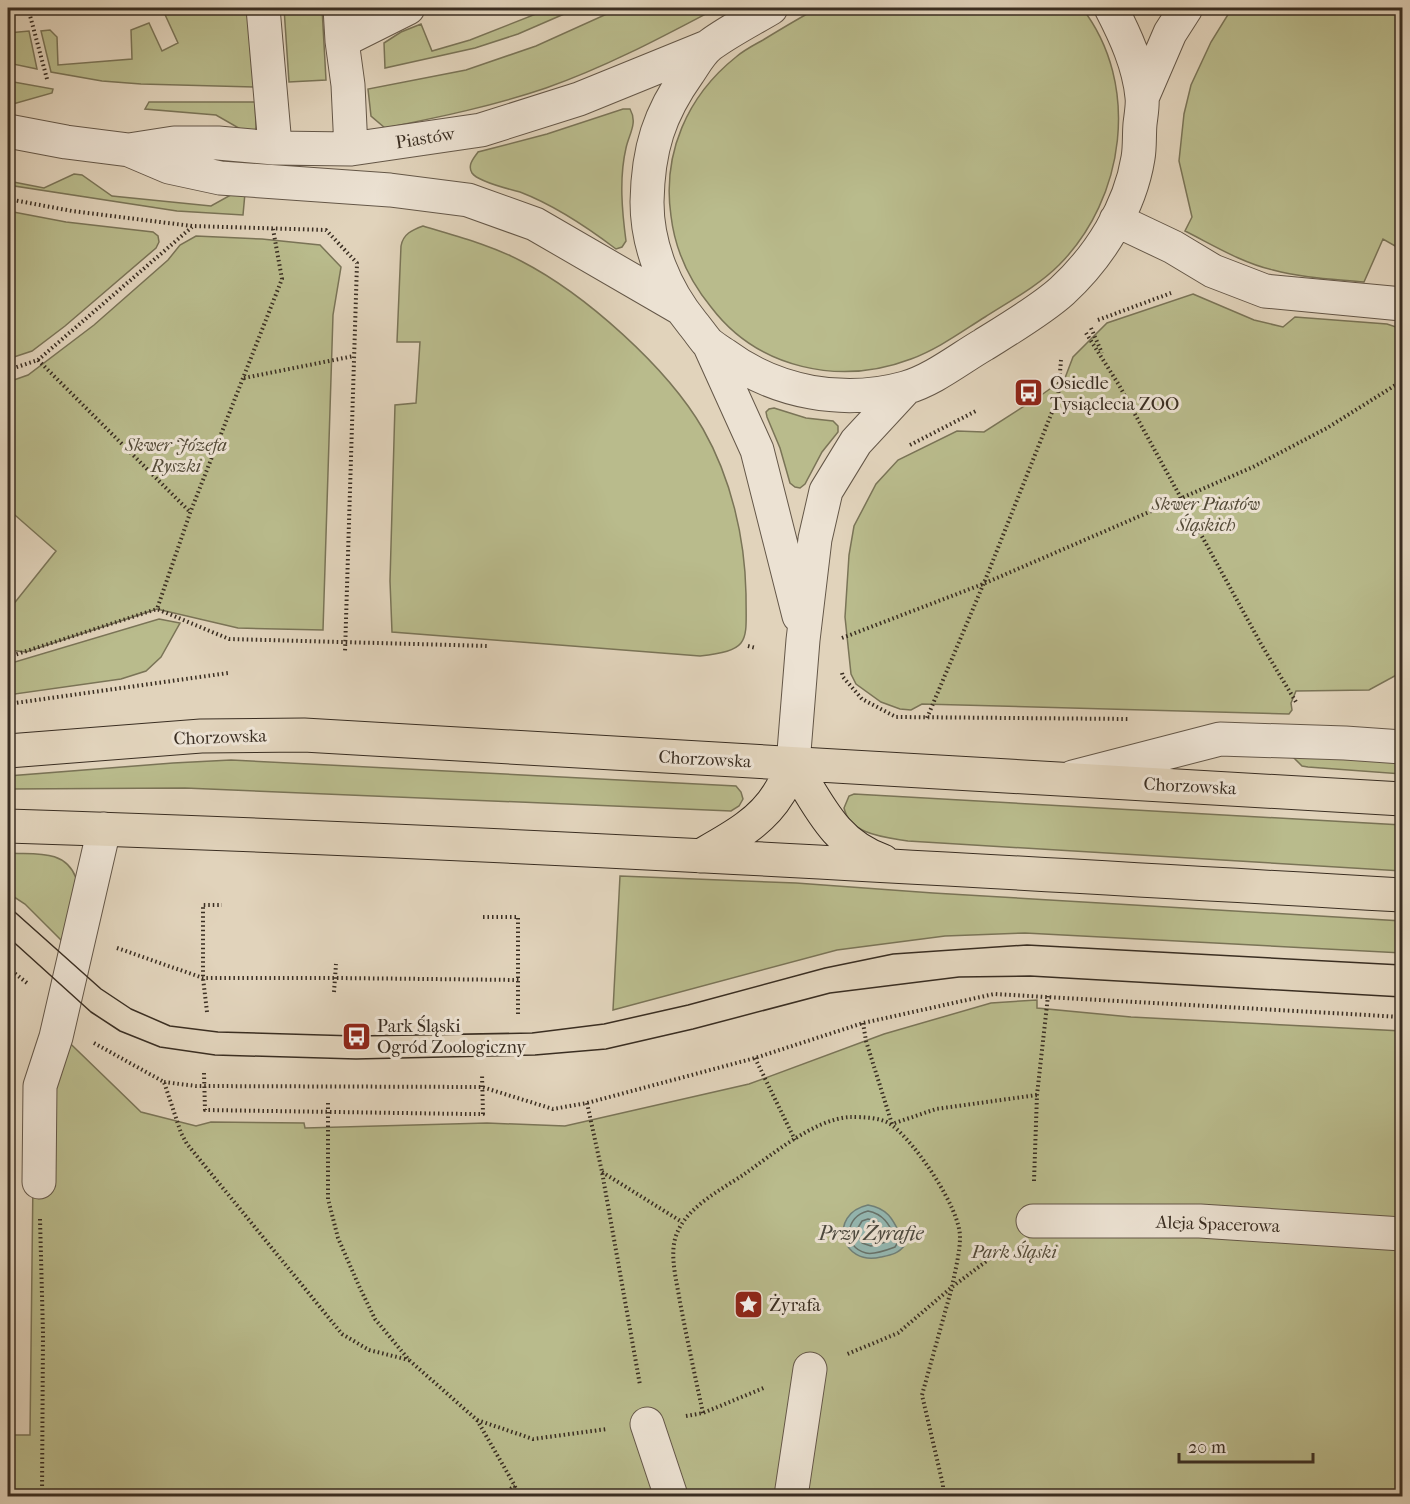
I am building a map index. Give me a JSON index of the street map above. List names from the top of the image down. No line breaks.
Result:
{"streets":{"main road":["Chorzowska"],"street":["Piastów","Aleja Spacerowa"]},"water":["Przy Żyrafie"],"parks":["Skwer Józefa Ryszki","Skwer Piastów Śląskich","Park Śląski"],"places":{"bus stop":["Osiedle Tysiąclecia ZOO","Park Śląski Ogród Zoologiczny"],"place":["Żyrafa"]},"scale_bar":"20 m"}
